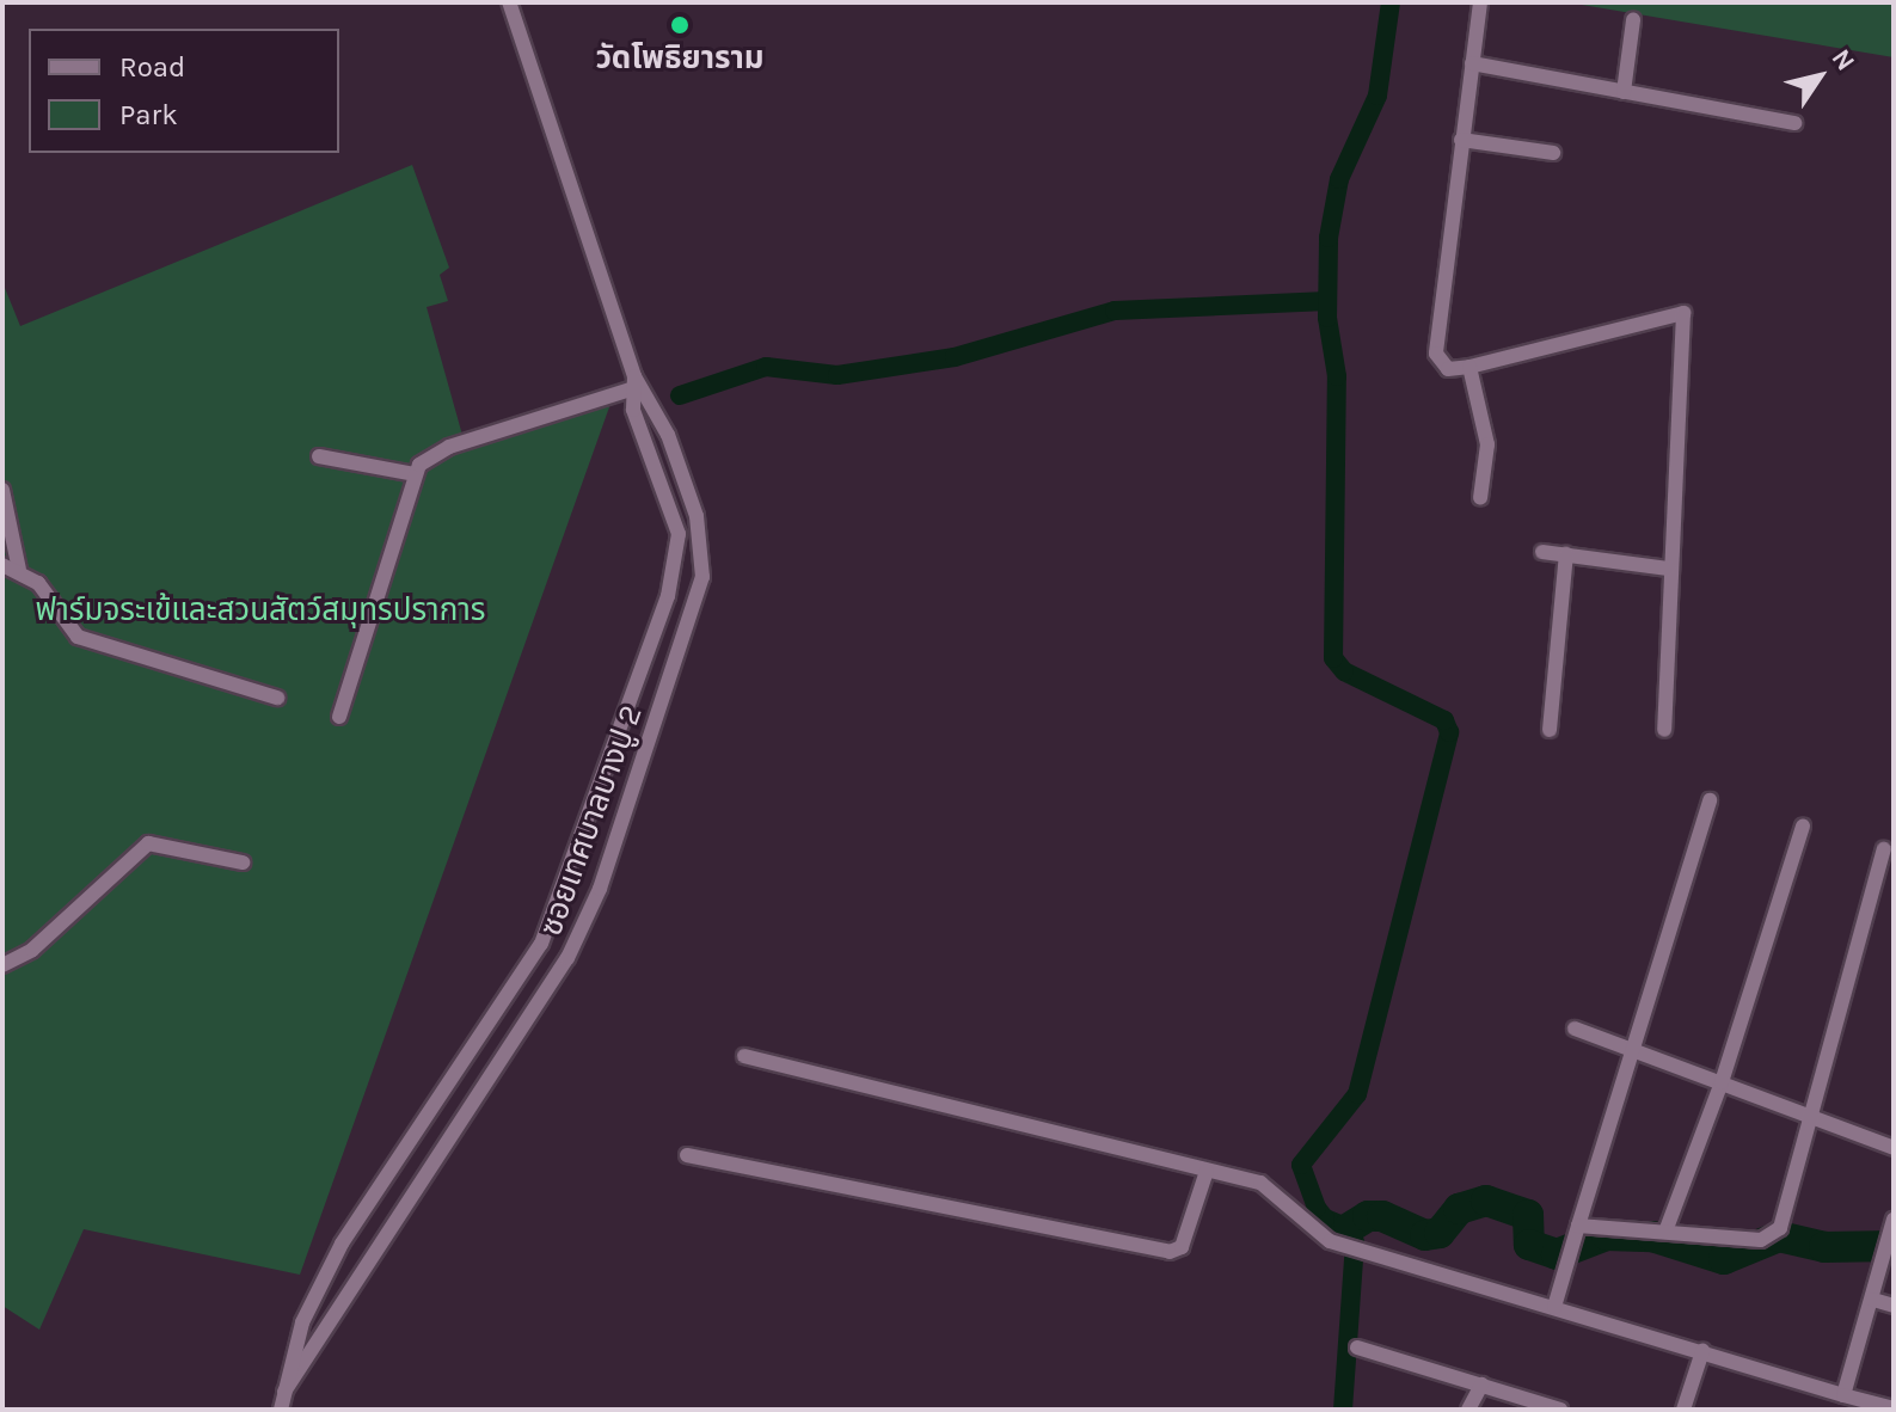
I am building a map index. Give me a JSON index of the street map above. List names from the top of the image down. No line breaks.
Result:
{"streets":{"street":["ซอยเทศบาลบางปู 2"]},"parks":["ฟาร์มจระเข้และสวนสัตว์สมุทรปราการ"],"places":["วัดโพธิยาราม"],"legend":["Road","Park"],"north":"top right"}
